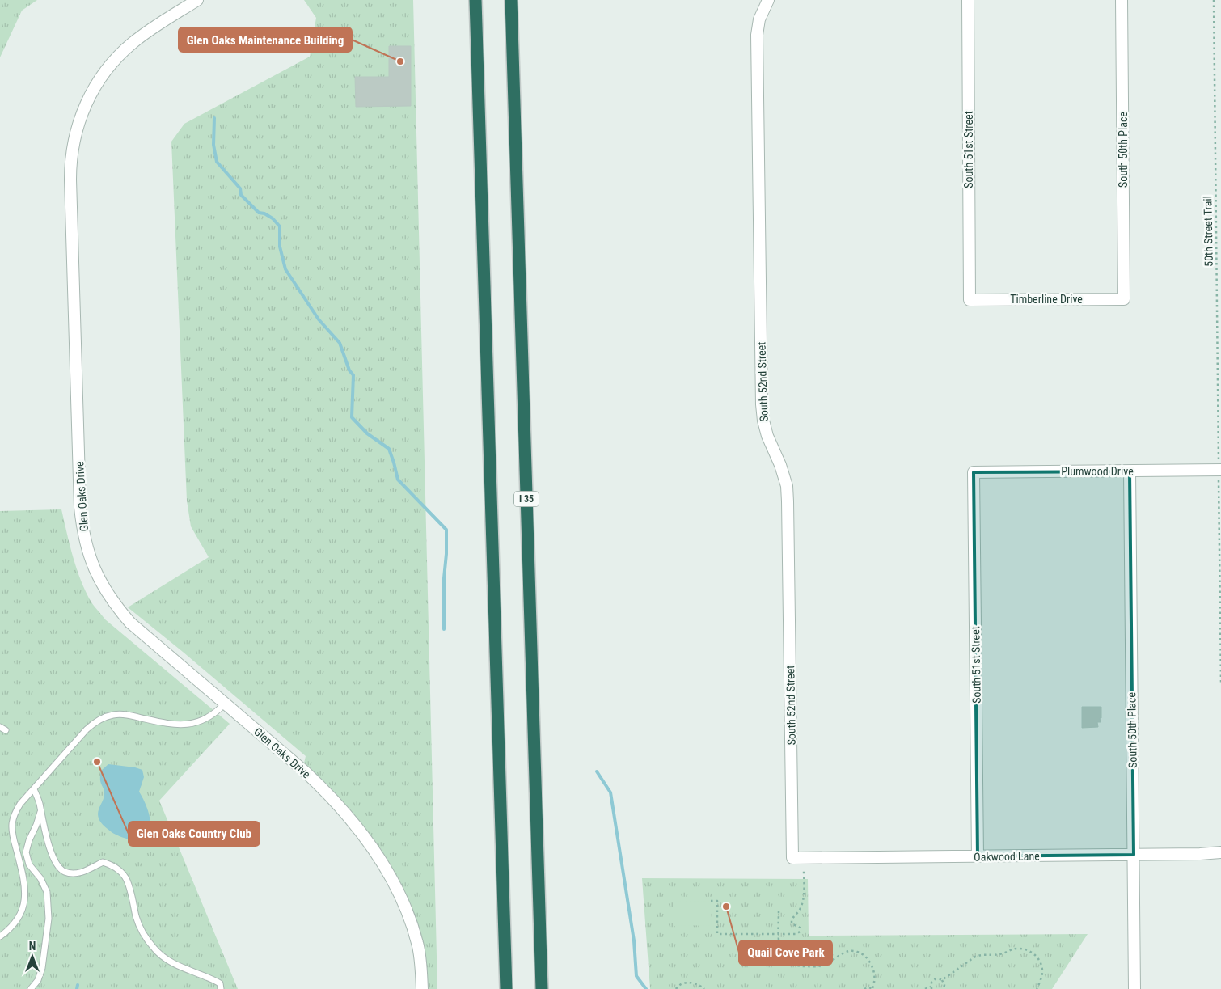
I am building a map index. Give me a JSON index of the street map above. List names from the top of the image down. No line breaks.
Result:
{"streets":{"highway":["I 35"],"street":["South 51st Street","South 50th Place","Timberline Drive","South 52nd Street","Plumwood Drive","Glen Oaks Drive","Oakwood Lane"],"path":["50th Street Trail"]},"crossings":[["South 51st Street","Timberline Drive"],["South 51st Street","Plumwood Drive"],["South 51st Street","Oakwood Lane"],["South 50th Place","Timberline Drive"],["South 50th Place","Plumwood Drive"],["South 50th Place","Oakwood Lane"],["50th Street Trail","Plumwood Drive"],["South 52nd Street","Oakwood Lane"]],"places":["Glen Oaks Maintenance Building","Glen Oaks Country Club","Quail Cove Park"],"north":"top"}
